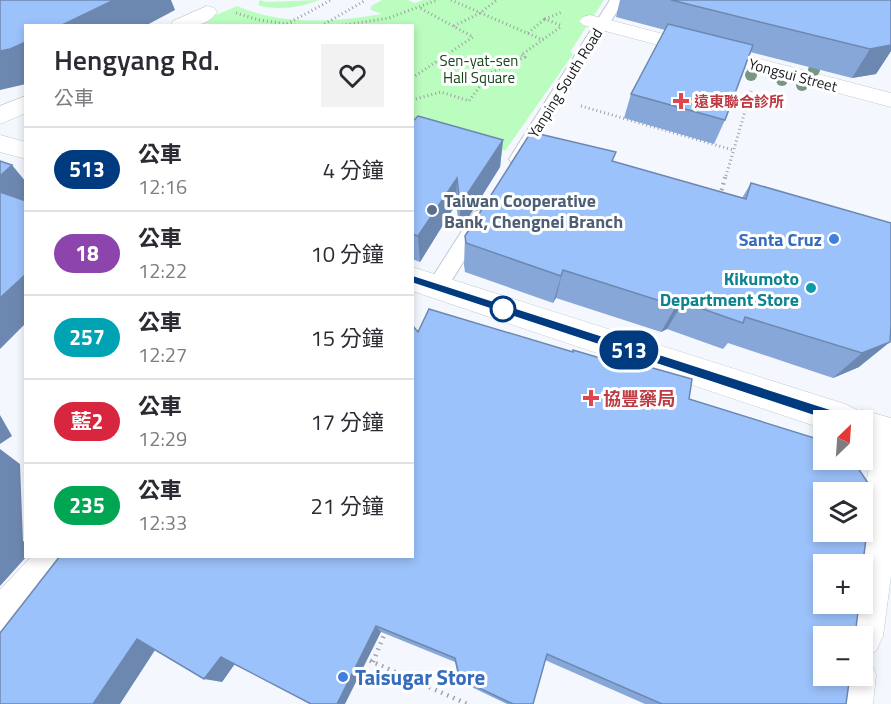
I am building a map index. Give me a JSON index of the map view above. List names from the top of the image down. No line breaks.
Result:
{"streets":{"street":["Yongsui Street"],"lane":["Yanping South Road"]},"crossings":[["Yongsui Street","Yanping South Road"]],"parks":["Sen-yat-sen Hall Square"],"places":{"health":["遠東聯合診所","協豐藥局"],"other":["Taiwan Cooperative Bank, Chengnei Branch","Santa Cruz","Kikumoto Department Store","Taisugar Store"]},"lines":["bus line 513"],"north":"top right","page":{"on_map":"513","heading":["Hengyang Rd.","公車"],"list":[{"mark":"513","name":"公車","note":"12:16","value":"4 分鐘"},{"mark":"18","name":"公車","note":"12:22","value":"10 分鐘"},{"mark":"257","name":"公車","note":"12:27","value":"15 分鐘"},{"mark":"藍2","name":"公車","note":"12:29","value":"17 分鐘"},{"mark":"235","name":"公車","note":"12:33","value":"21 分鐘"}],"map_buttons":["+","−"]}}
